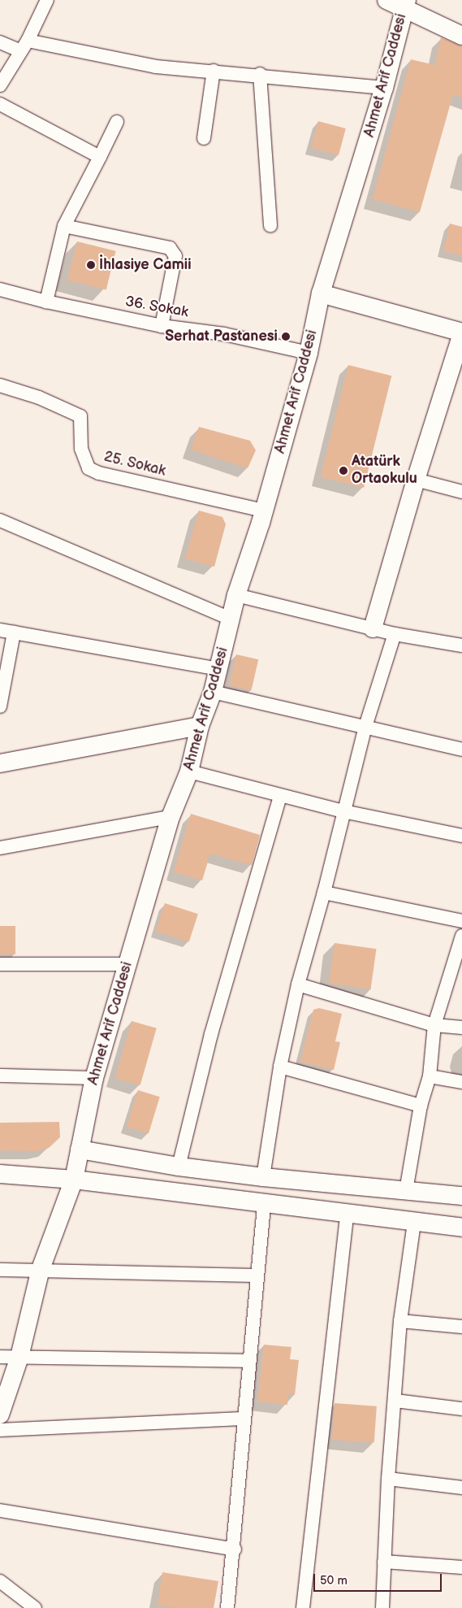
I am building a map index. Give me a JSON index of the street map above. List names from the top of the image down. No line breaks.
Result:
{"streets":{"street":["Ahmet Arif Caddesi","36. Sokak","25. Sokak"]},"crossings":[["Ahmet Arif Caddesi","36. Sokak"],["Ahmet Arif Caddesi","25. Sokak"]],"places":["İhlasiye Camii","Serhat Pastanesi","Atatürk Ortaokulu"],"scale_bar":"50 m"}
